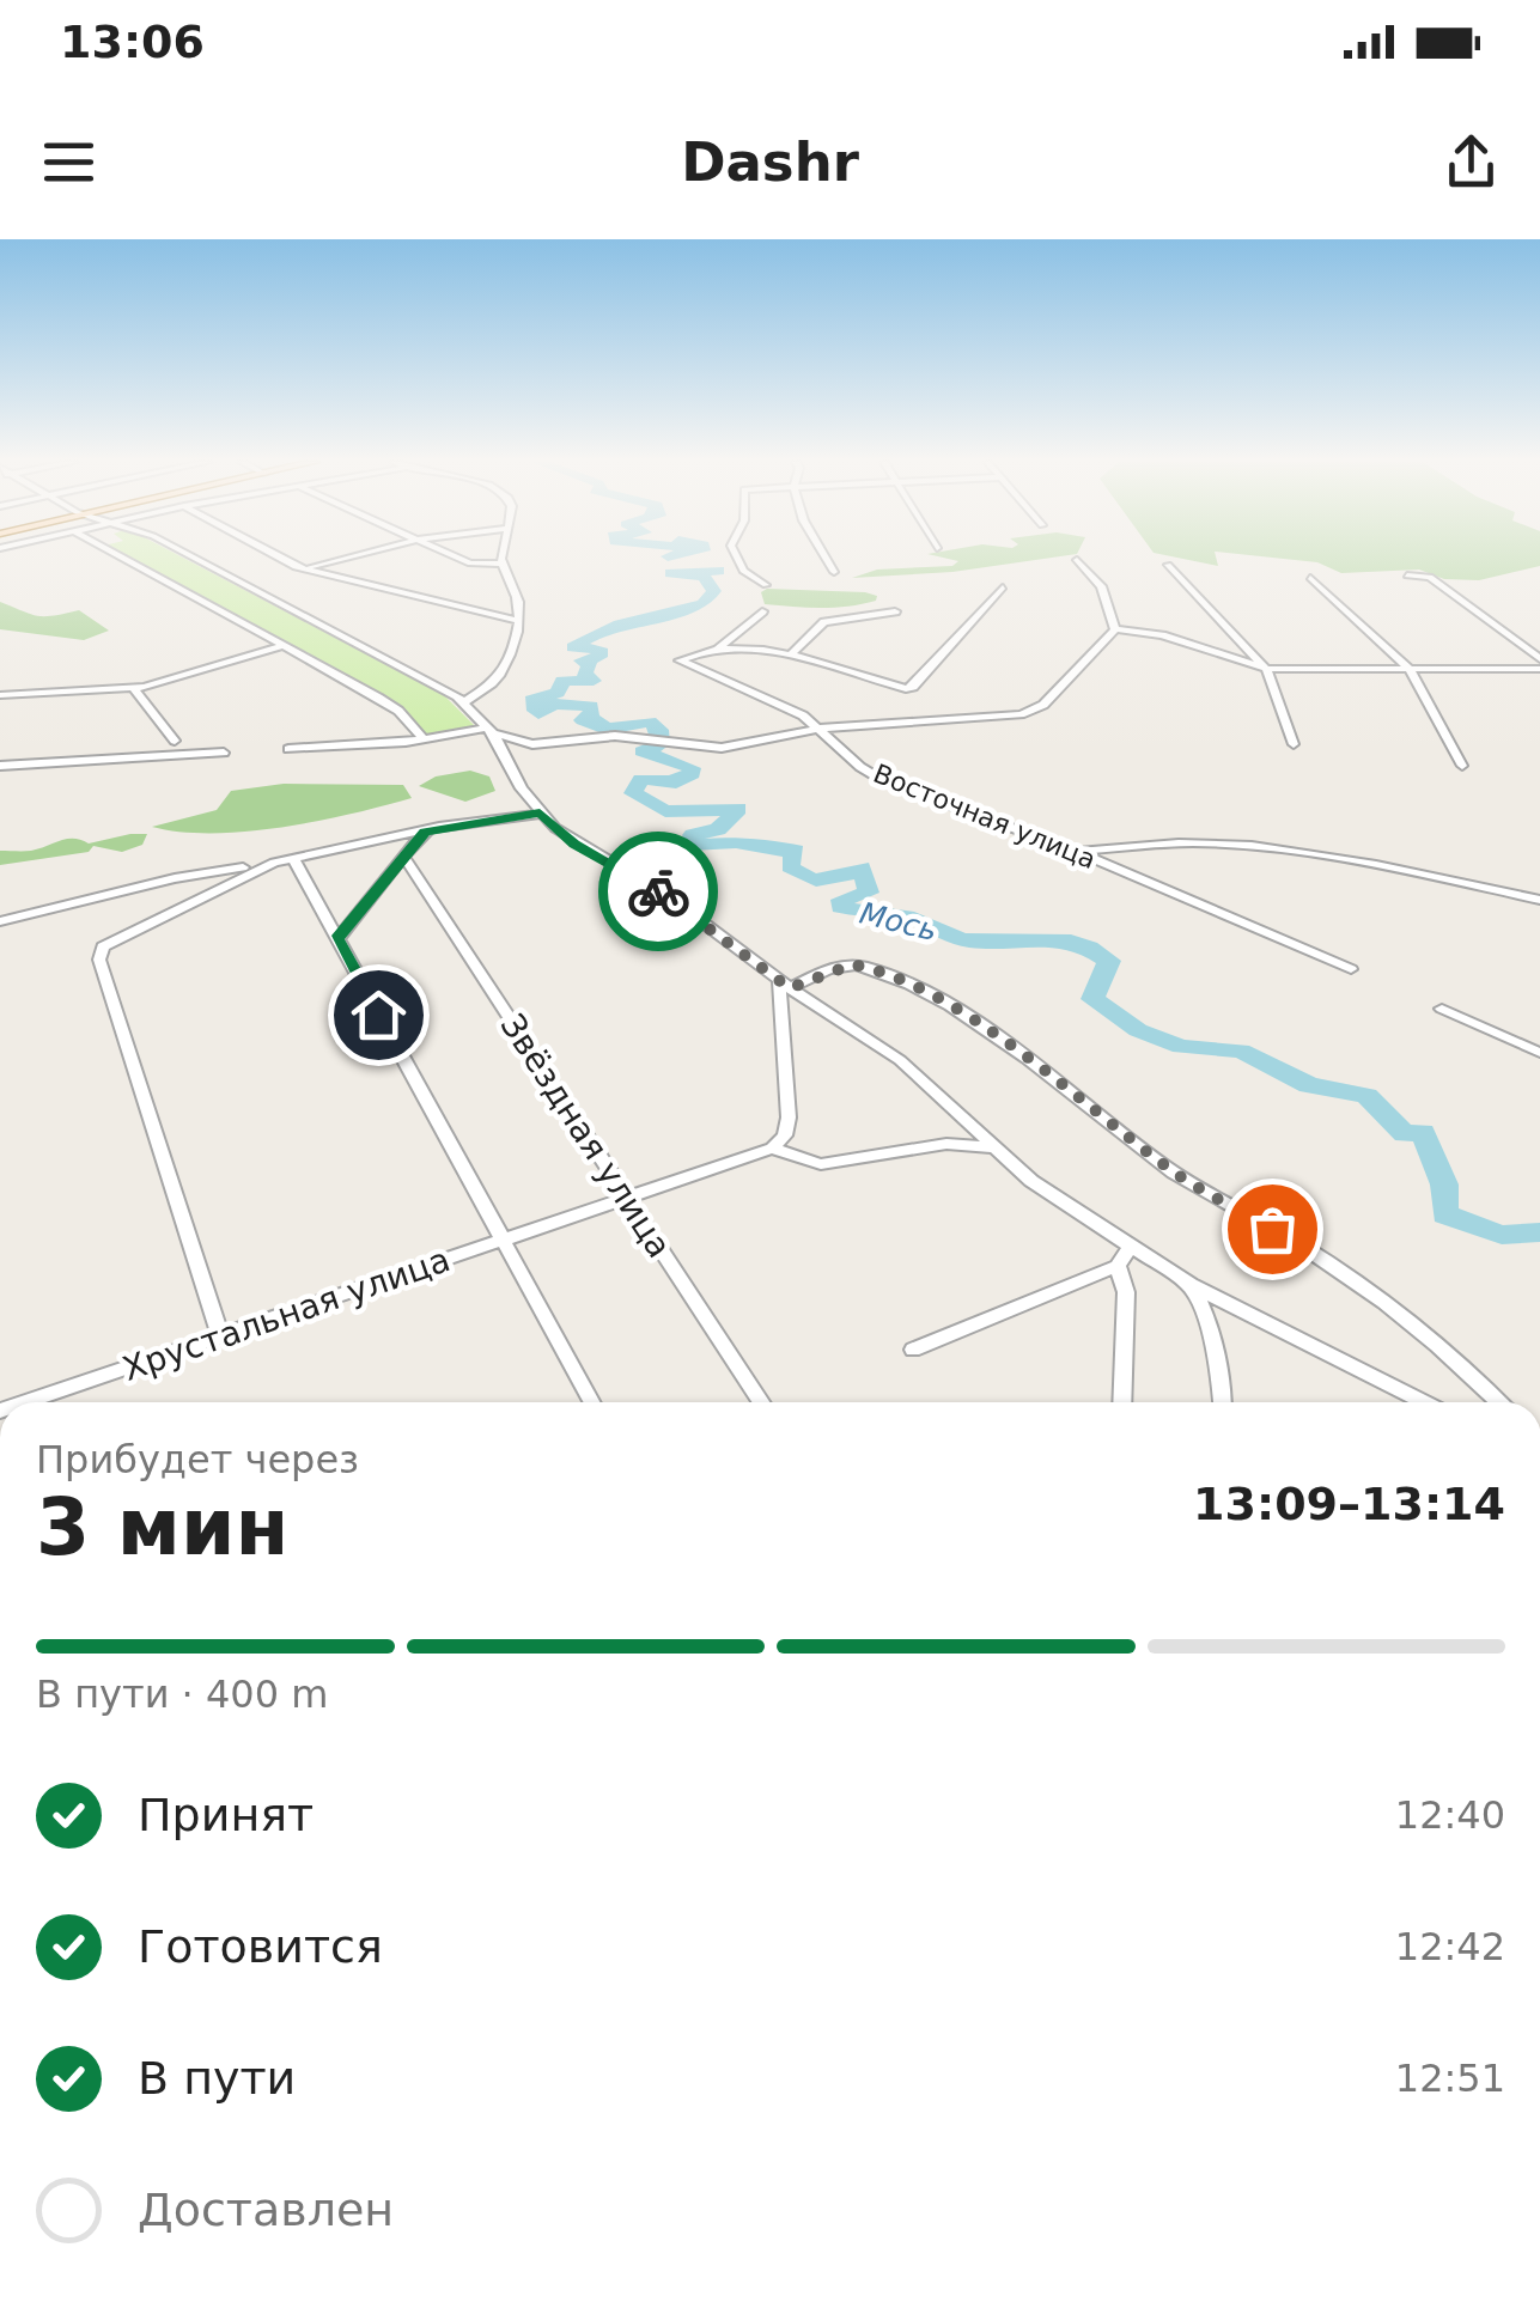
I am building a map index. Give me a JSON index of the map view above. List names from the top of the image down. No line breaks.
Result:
{"streets":{"street":["Восточная улица","Звёздная улица","Хрустальная улица"]},"crossings":[["Звёздная улица","Хрустальная улица"]],"water":["Мось"],"page":{"status":"13:06","header":"Dashr","heading":["3 мин","Прибудет через","13:09–13:14"],"bar":"В пути · 400 m","list":[["Принят","12:40"],["Готовится","12:42"],["В пути","12:51"],"Доставлен"]}}
